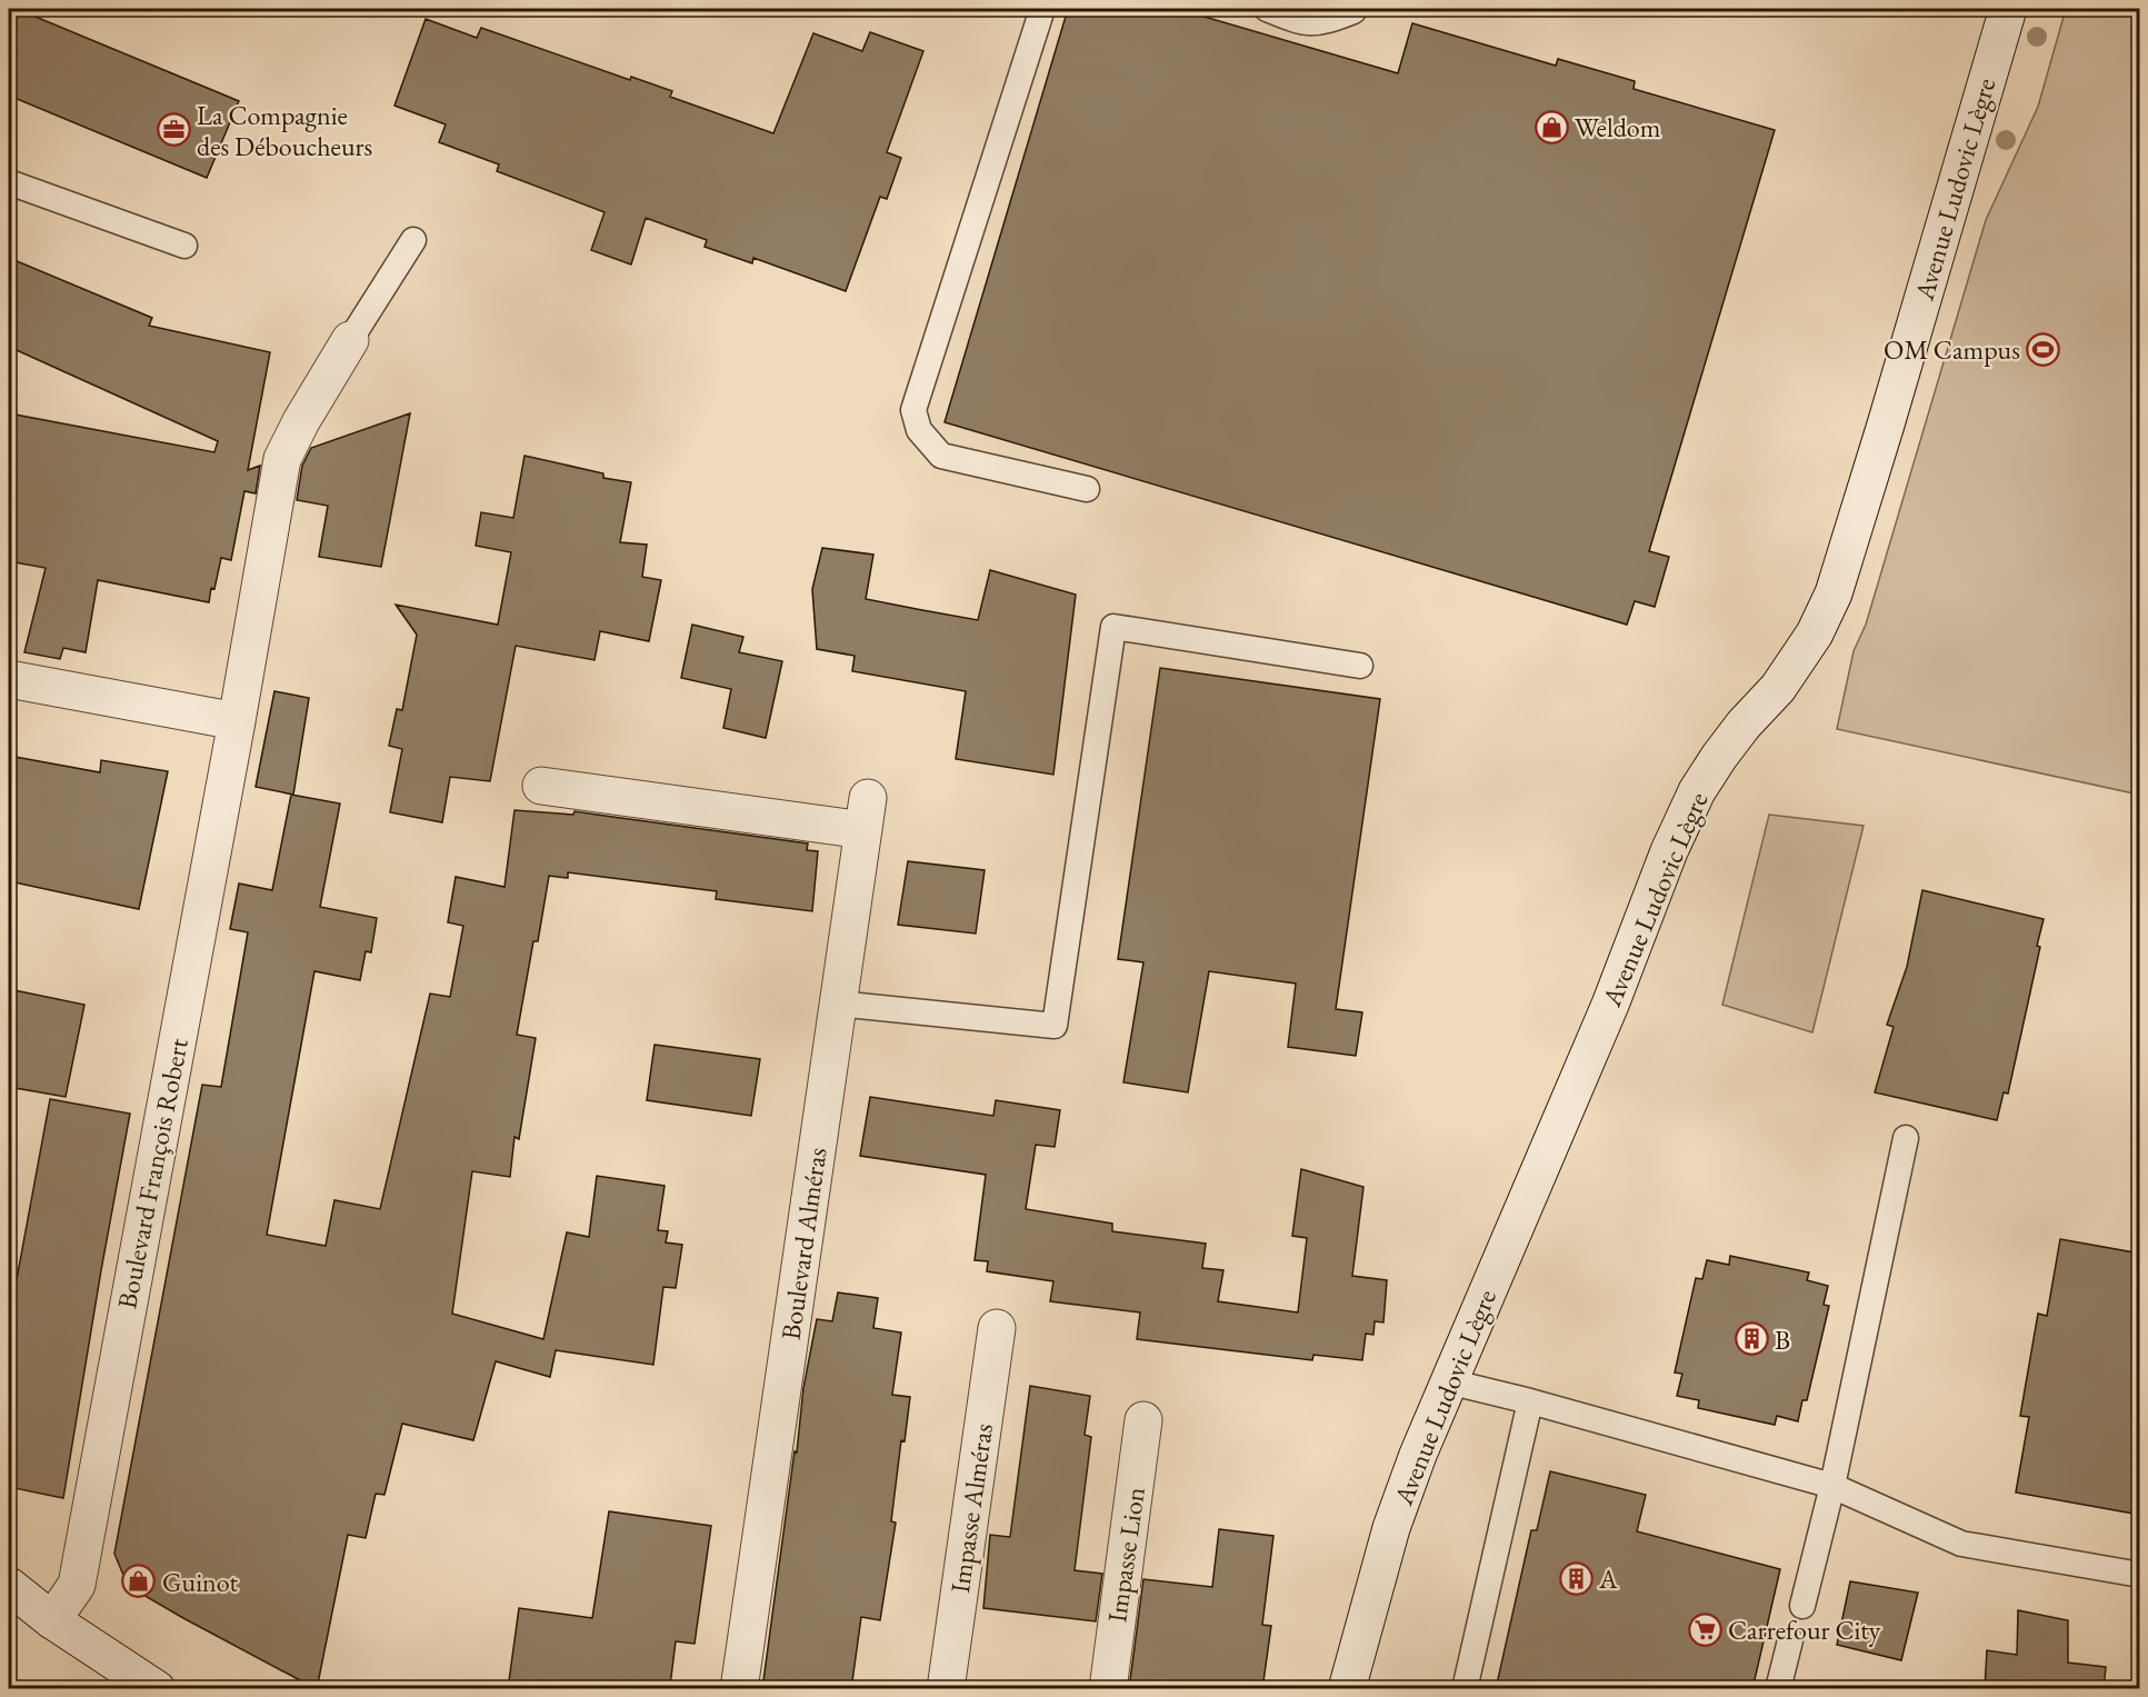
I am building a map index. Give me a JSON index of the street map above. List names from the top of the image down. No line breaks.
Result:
{"streets":{"street":["Avenue Ludovic Lègre","Boulevard François Robert","Boulevard Alméras","Impasse Alméras","Impasse Lion"]},"places":{"shop":["Weldom","Guinot"],"office":["La Compagnie des Déboucheurs"],"sports":["OM Campus"],"building":["B","A"],"supermarket":["Carrefour City"]}}
